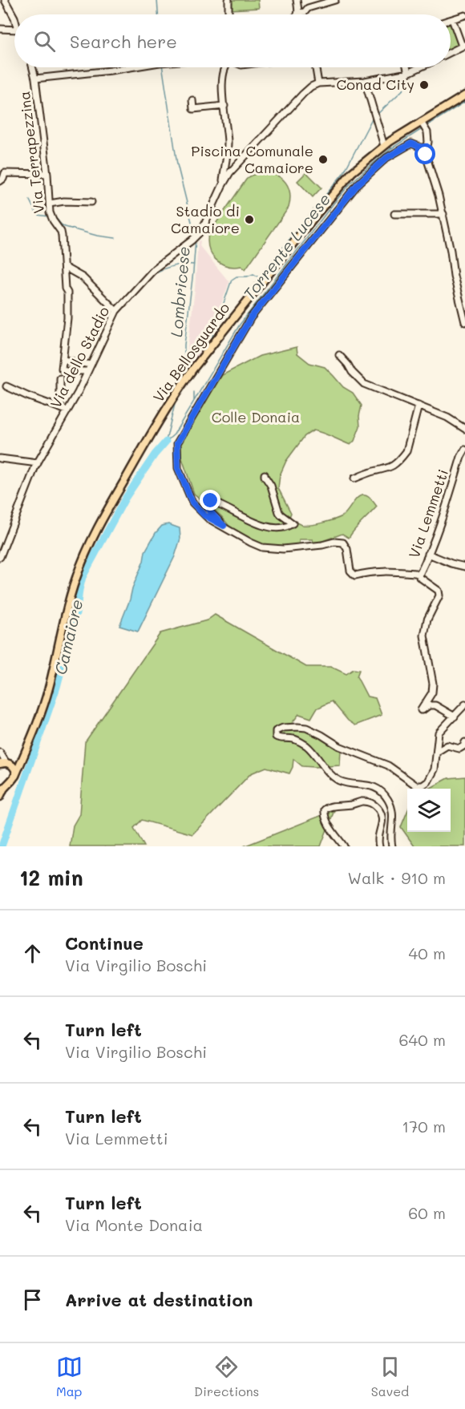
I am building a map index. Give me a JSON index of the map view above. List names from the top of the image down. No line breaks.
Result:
{"streets":{"main road":["Via Bellosguardo"],"street":["Via Terrapezzina","Via dello Stadio","Via Lemmetti"]},"water":["Torrente Lucese","Lombricese","Camaiore"],"parks":["Colle Donaia"],"places":["Conad City","Piscina Comunale Camaiore","Stadio di Camaiore"],"page":{"search":"Search here","heading":["12 min","Walk · 910 m"],"list":[["Continue","Via Virgilio Boschi","40 m"],["Turn left","Via Virgilio Boschi","640 m"],["Turn left","Via Lemmetti","170 m"],["Turn left","Via Monte Donaia","60 m"],"Arrive at destination"],"nav":["Map","Directions","Saved"]}}
